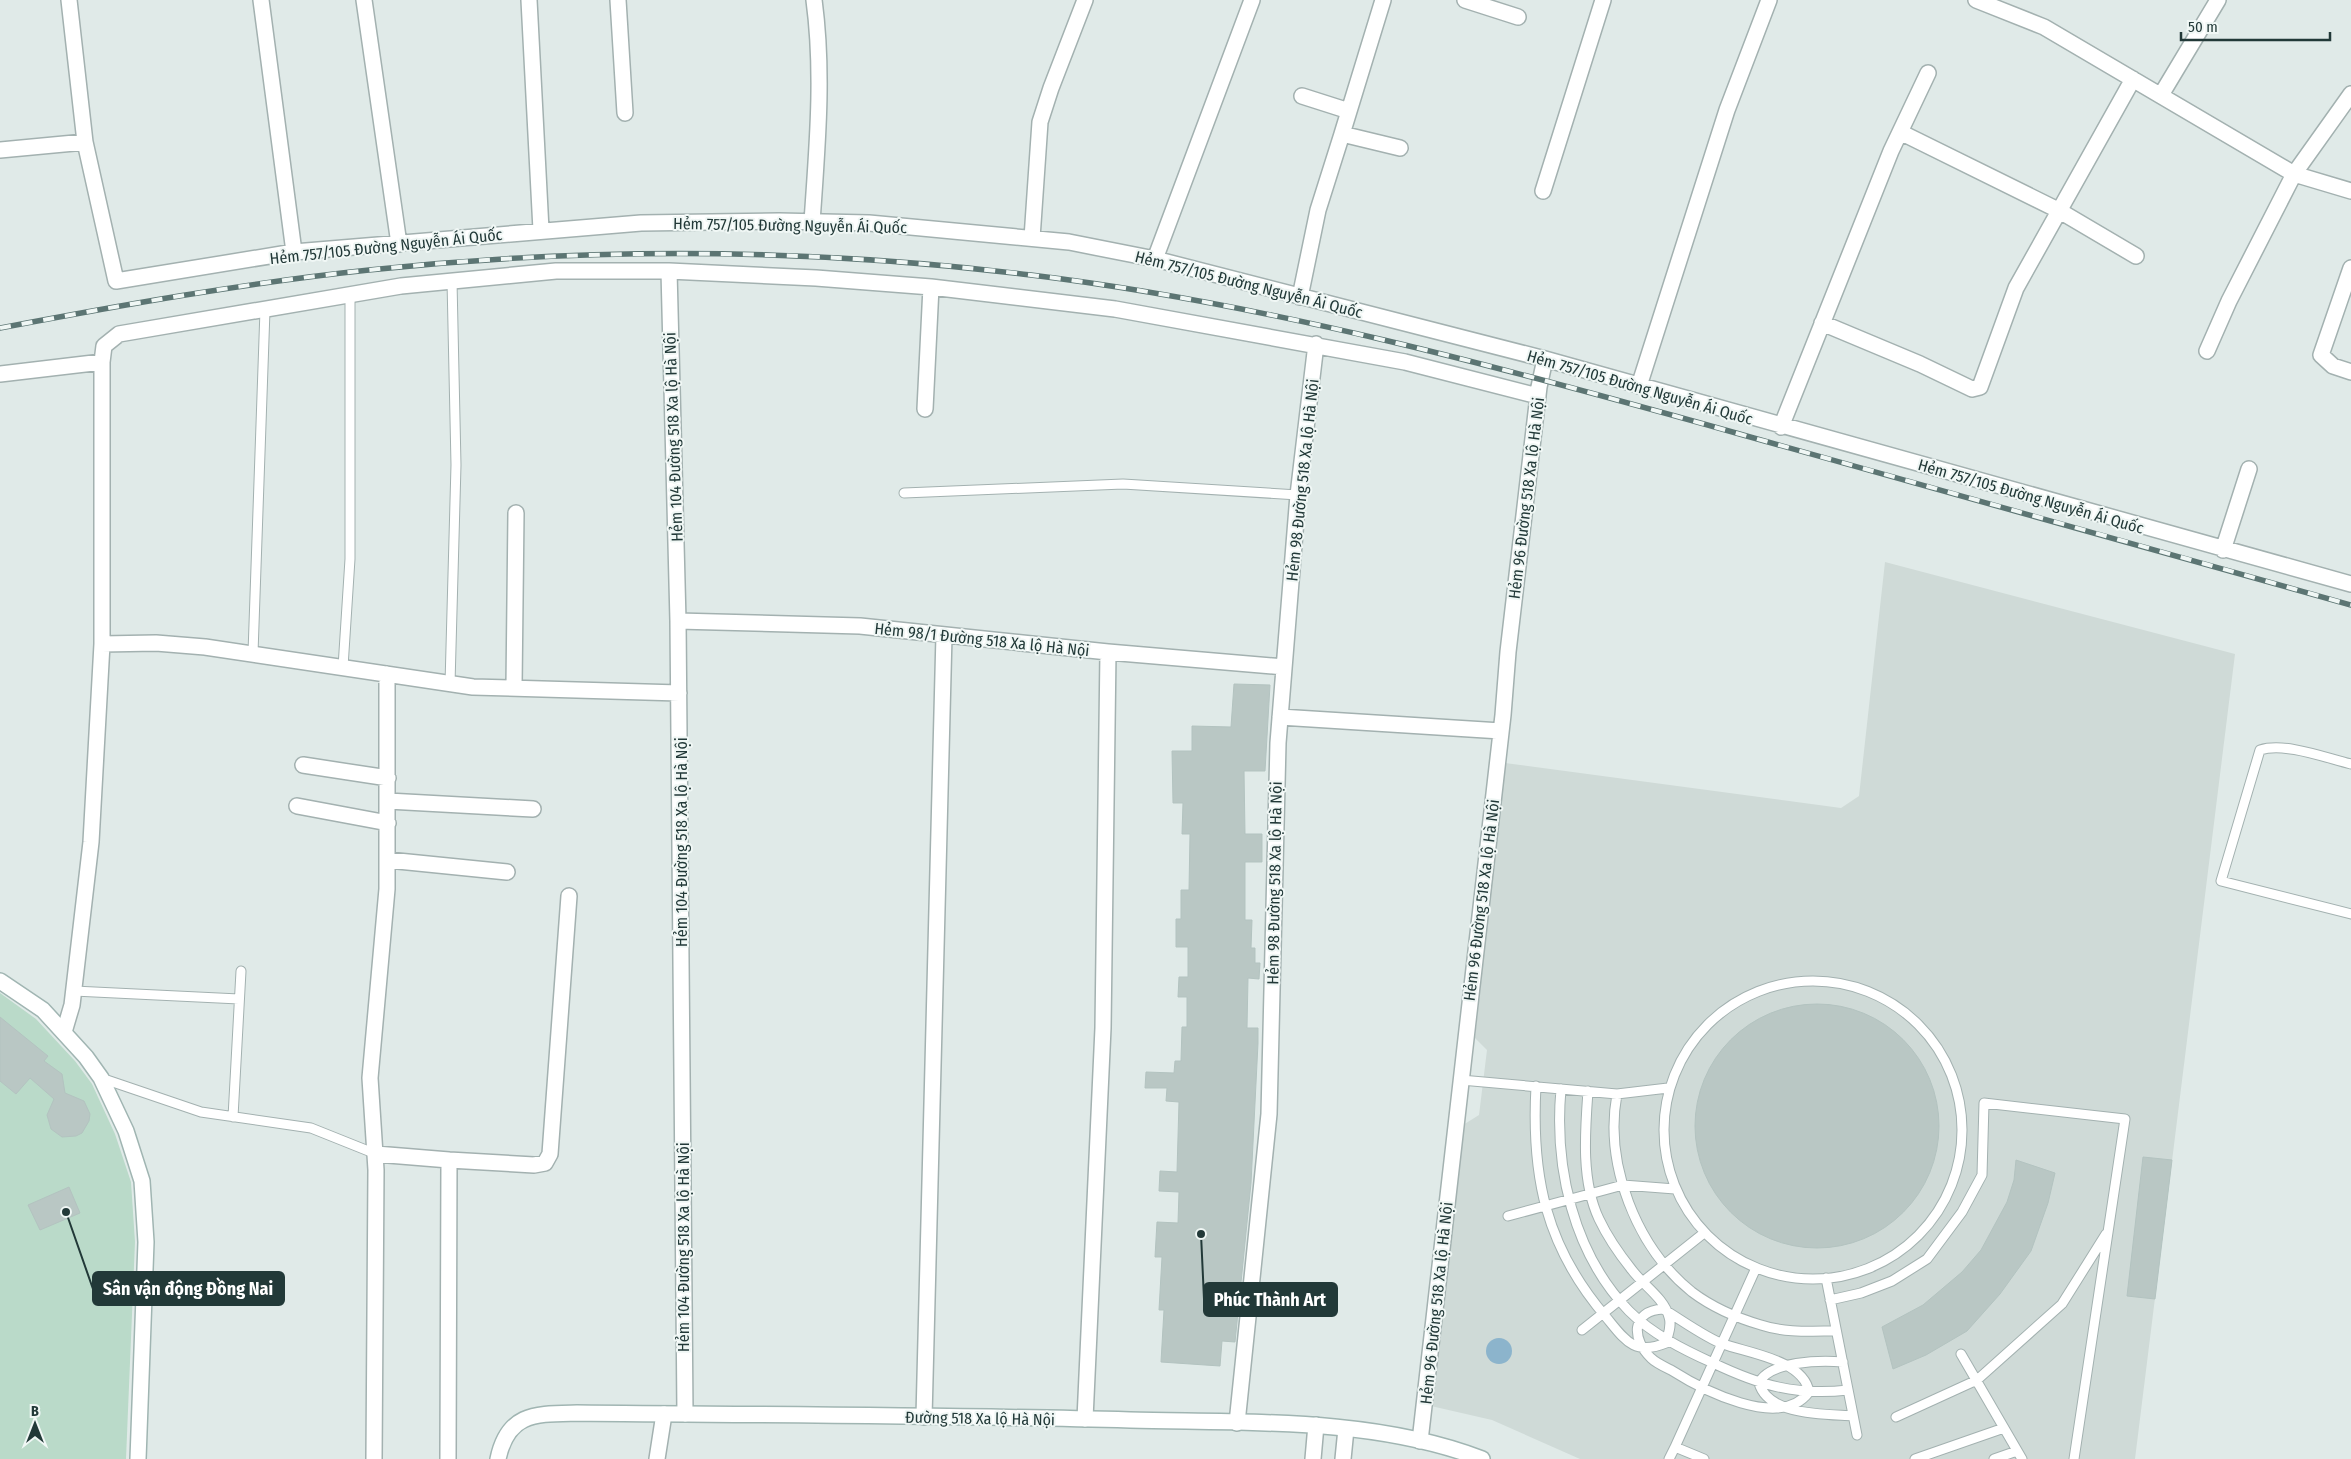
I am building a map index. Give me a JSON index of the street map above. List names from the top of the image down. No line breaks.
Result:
{"streets":{"street":["Hẻm 757/105 Đường Nguyễn Ái Quốc","Hẻm 104 Đường 518 Xa lộ Hà Nội","Hẻm 98 Đường 518 Xa lộ Hà Nội","Hẻm 96 Đường 518 Xa lộ Hà Nội","Hẻm 98/1 Đường 518 Xa lộ Hà Nội","Đường 518 Xa lộ Hà Nội"]},"crossings":[["Hẻm 757/105 Đường Nguyễn Ái Quốc","Hẻm 96 Đường 518 Xa lộ Hà Nội"],["Hẻm 104 Đường 518 Xa lộ Hà Nội","Hẻm 98/1 Đường 518 Xa lộ Hà Nội"],["Hẻm 104 Đường 518 Xa lộ Hà Nội","Đường 518 Xa lộ Hà Nội"],["Hẻm 98 Đường 518 Xa lộ Hà Nội","Hẻm 98/1 Đường 518 Xa lộ Hà Nội"],["Hẻm 98 Đường 518 Xa lộ Hà Nội","Đường 518 Xa lộ Hà Nội"],["Hẻm 96 Đường 518 Xa lộ Hà Nội","Đường 518 Xa lộ Hà Nội"]],"places":["Sân vận động Đồng Nai","Phúc Thành Art"],"scale_bar":"50 m","north":"top"}
